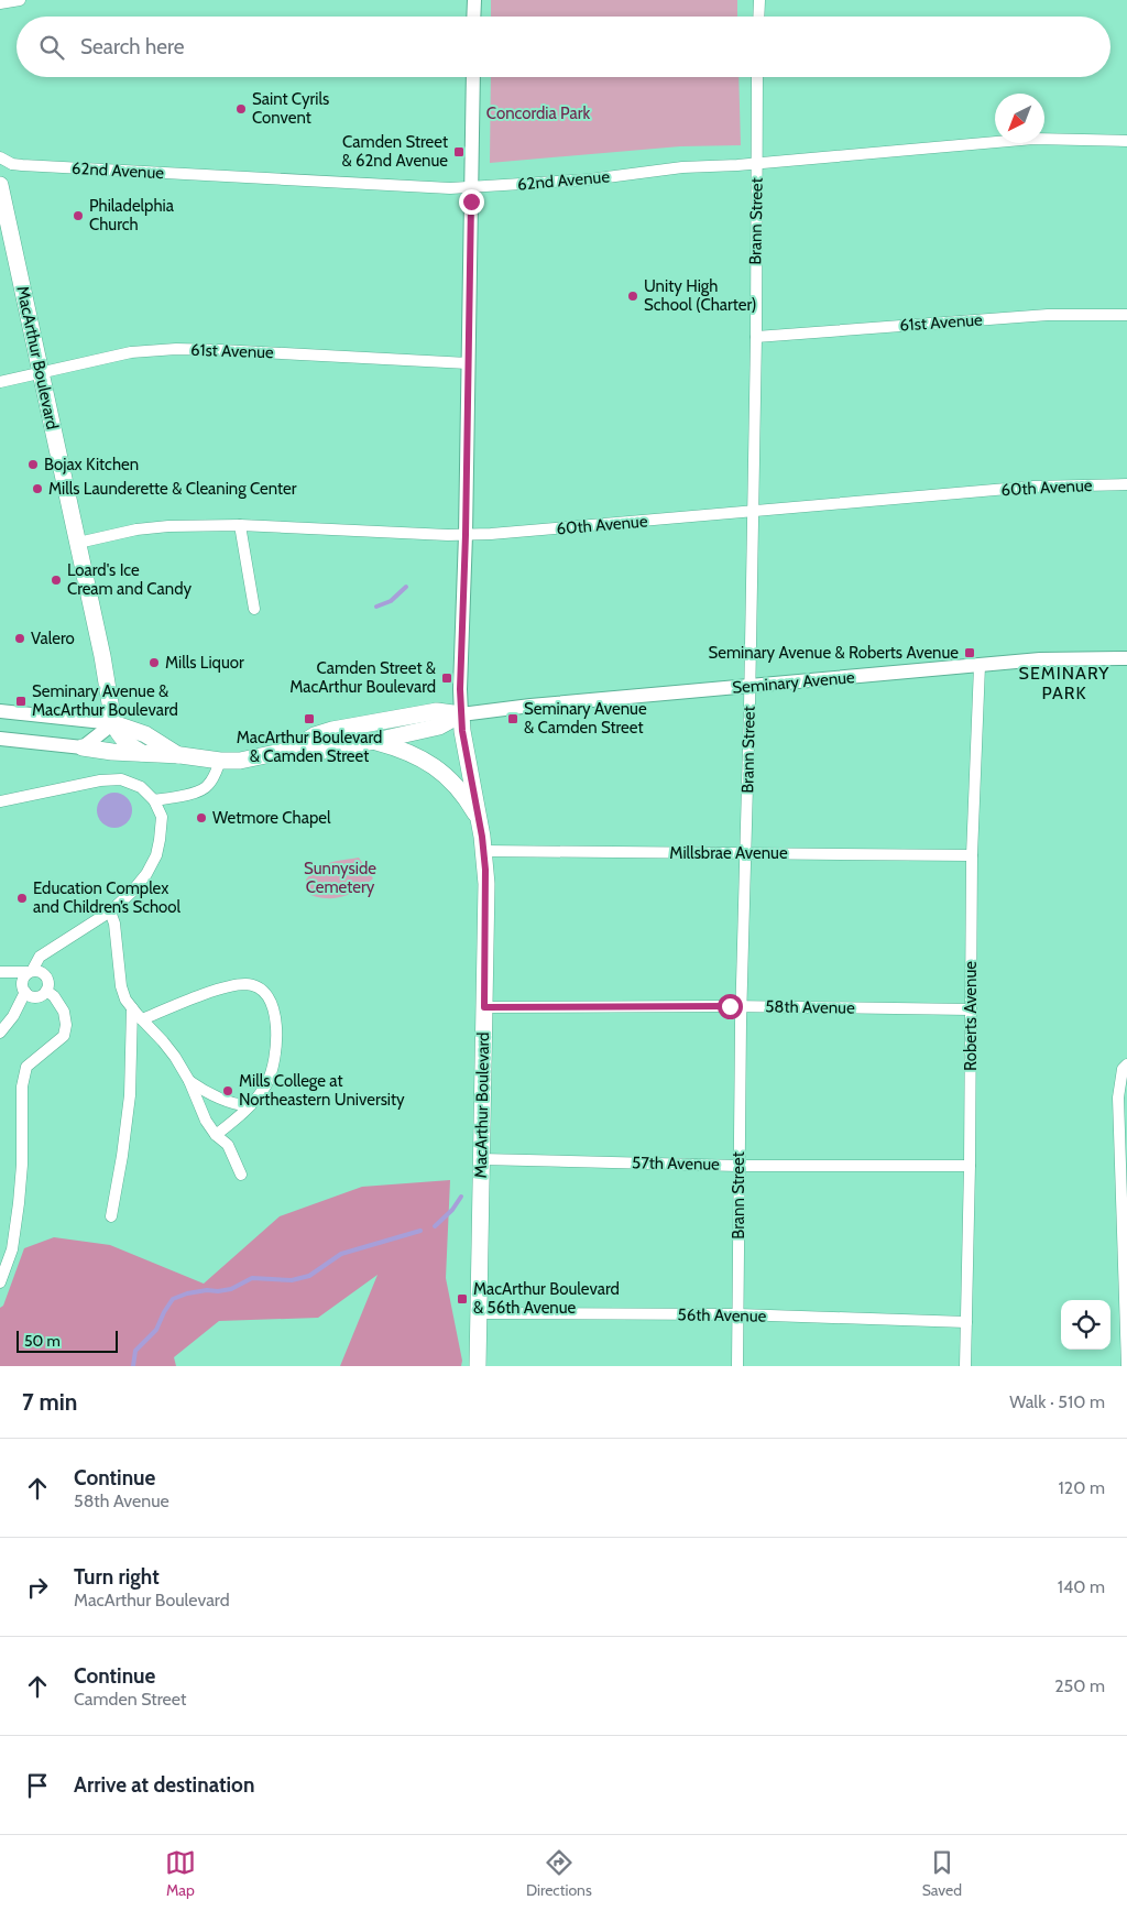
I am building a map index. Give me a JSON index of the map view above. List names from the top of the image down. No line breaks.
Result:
{"streets":{"main road":["MacArthur Boulevard"],"street":["62nd Avenue","Brann Street","61st Avenue","60th Avenue","Seminary Avenue","Millsbrae Avenue","58th Avenue","Roberts Avenue","57th Avenue","56th Avenue"]},"crossings":[["62nd Avenue","Brann Street"],["Brann Street","61st Avenue"],["Brann Street","60th Avenue"],["Brann Street","Seminary Avenue"],["Brann Street","Millsbrae Avenue"],["Brann Street","58th Avenue"],["Brann Street","57th Avenue"],["Brann Street","56th Avenue"],["61st Avenue","MacArthur Boulevard"],["MacArthur Boulevard","60th Avenue"],["MacArthur Boulevard","Seminary Avenue"],["MacArthur Boulevard","Millsbrae Avenue"],["MacArthur Boulevard","58th Avenue"],["MacArthur Boulevard","57th Avenue"],["MacArthur Boulevard","56th Avenue"],["Seminary Avenue","Roberts Avenue"],["Millsbrae Avenue","Roberts Avenue"],["58th Avenue","Roberts Avenue"],["Roberts Avenue","57th Avenue"],["Roberts Avenue","56th Avenue"]],"districts":["SEMINARY PARK"],"parks":["Concordia Park","Sunnyside Cemetery"],"places":{"other":["Saint Cyrils Convent","Philadelphia Church","Unity High School (Charter)","Bojax Kitchen","Mills Launderette & Cleaning Center","Loard's Ice Cream and Candy","Valero","Mills Liquor","Wetmore Chapel","Education Complex and Children’s School","Mills College at Northeastern University"],"transit":["Camden Street & 62nd Avenue","Seminary Avenue & Roberts Avenue","Camden Street & MacArthur Boulevard","Seminary Avenue & MacArthur Boulevard","MacArthur Boulevard & Camden Street","Seminary Avenue & Camden Street","MacArthur Boulevard & 56th Avenue"]},"scale_bar":"50 m","north":"bottom left","page":{"search":"Search here","scale":"50 m","heading":["7 min","Walk · 510 m"],"list":[["Continue","58th Avenue","120 m"],["Turn right","MacArthur Boulevard","140 m"],["Continue","Camden Street","250 m"],"Arrive at destination"],"nav":["Map","Directions","Saved"]}}
